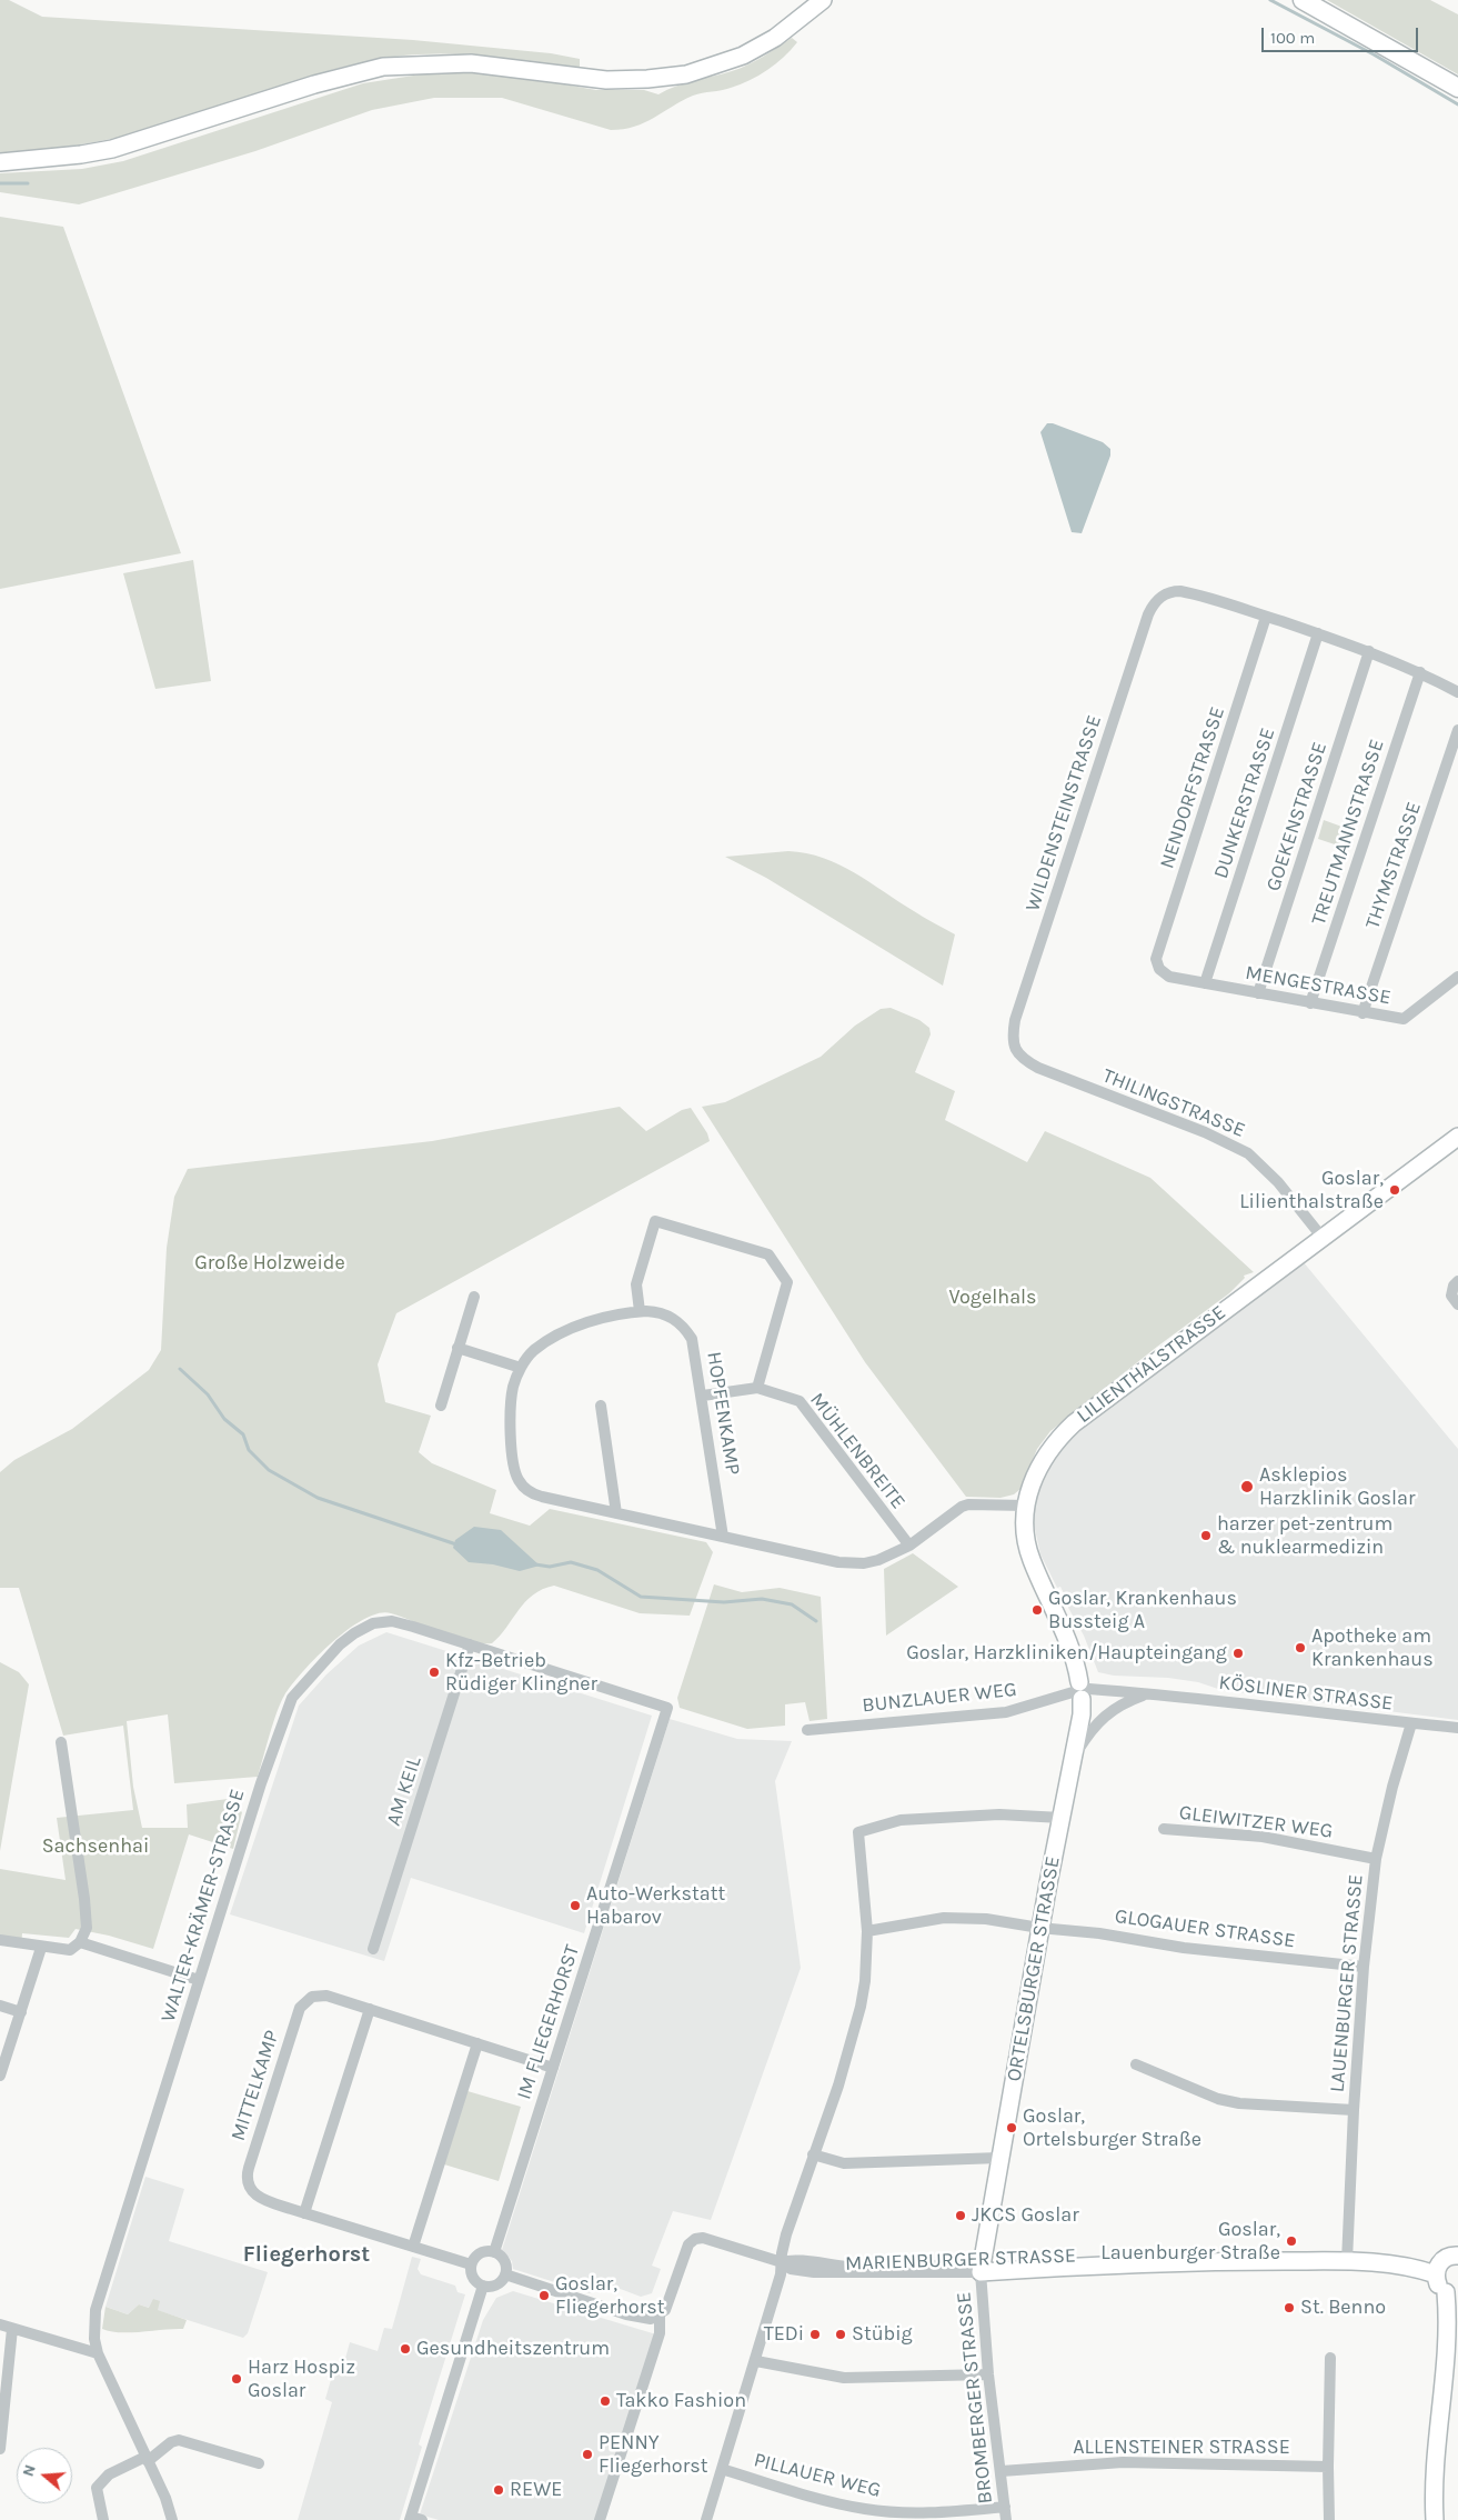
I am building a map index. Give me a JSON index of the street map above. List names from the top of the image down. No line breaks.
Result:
{"streets":{"street":["NENDORFSTRASSE","DUNKERSTRASSE","WILDENSTEINSTRASSE","GOEKENSTRASSE","TREUTMANNSTRASSE","THYMSTRASSE","MENGESTRASSE","THILINGSTRASSE","LILIENTHALSTRASSE","HOPFENKAMP","MÜHLENBREITE","KÖSLINER STRASSE","BUNZLAUER WEG","AM KEIL","GLEIWITZER WEG","WALTER-KRÄMER-STRASSE","GLOGAUER STRASSE","ORTELSBURGER STRASSE","LAUENBURGER STRASSE","IM FLIEGERHORST","MITTELKAMP","MARIENBURGER STRASSE","BROMBERGER STRASSE","ALLENSTEINER STRASSE","PILLAUER WEG"]},"crossings":[["NENDORFSTRASSE","WILDENSTEINSTRASSE"],["NENDORFSTRASSE","MENGESTRASSE"],["DUNKERSTRASSE","MENGESTRASSE"],["WILDENSTEINSTRASSE","THILINGSTRASSE"],["GOEKENSTRASSE","MENGESTRASSE"],["TREUTMANNSTRASSE","MENGESTRASSE"],["THYMSTRASSE","MENGESTRASSE"],["THILINGSTRASSE","LILIENTHALSTRASSE"],["LILIENTHALSTRASSE","KÖSLINER STRASSE"],["LILIENTHALSTRASSE","BUNZLAUER WEG"],["LILIENTHALSTRASSE","ORTELSBURGER STRASSE"],["HOPFENKAMP","MÜHLENBREITE"],["KÖSLINER STRASSE","BUNZLAUER WEG"],["KÖSLINER STRASSE","ORTELSBURGER STRASSE"],["KÖSLINER STRASSE","LAUENBURGER STRASSE"],["BUNZLAUER WEG","ORTELSBURGER STRASSE"],["AM KEIL","WALTER-KRÄMER-STRASSE"],["GLEIWITZER WEG","LAUENBURGER STRASSE"],["WALTER-KRÄMER-STRASSE","IM FLIEGERHORST"],["GLOGAUER STRASSE","ORTELSBURGER STRASSE"],["GLOGAUER STRASSE","LAUENBURGER STRASSE"],["ORTELSBURGER STRASSE","MARIENBURGER STRASSE"],["ORTELSBURGER STRASSE","BROMBERGER STRASSE"],["LAUENBURGER STRASSE","MARIENBURGER STRASSE"],["IM FLIEGERHORST","MITTELKAMP"],["MARIENBURGER STRASSE","BROMBERGER STRASSE"],["BROMBERGER STRASSE","ALLENSTEINER STRASSE"],["BROMBERGER STRASSE","PILLAUER WEG"]],"districts":["Fliegerhorst"],"parks":["Große Holzweide","Vogelhals","Sachsenhai"],"places":["Goslar, Lilienthalstraße","Asklepios Harzklinik Goslar","harzer pet-zentrum & nuklearmedizin","Goslar, Krankenhaus Bussteig A","Apotheke am Krankenhaus","Goslar, Harzkliniken/Haupteingang","Kfz-Betrieb Rüdiger Klingner","Auto-Werkstatt Habarov","Goslar, Ortelsburger Straße","JKCS Goslar","Goslar, Lauenburger Straße","Goslar, Fliegerhorst","St. Benno","TEDi","Stübig","Gesundheitszentrum","Harz Hospiz Goslar","Takko Fashion","PENNY Fliegerhorst","REWE"],"scale_bar":"100 m","north":"left"}
